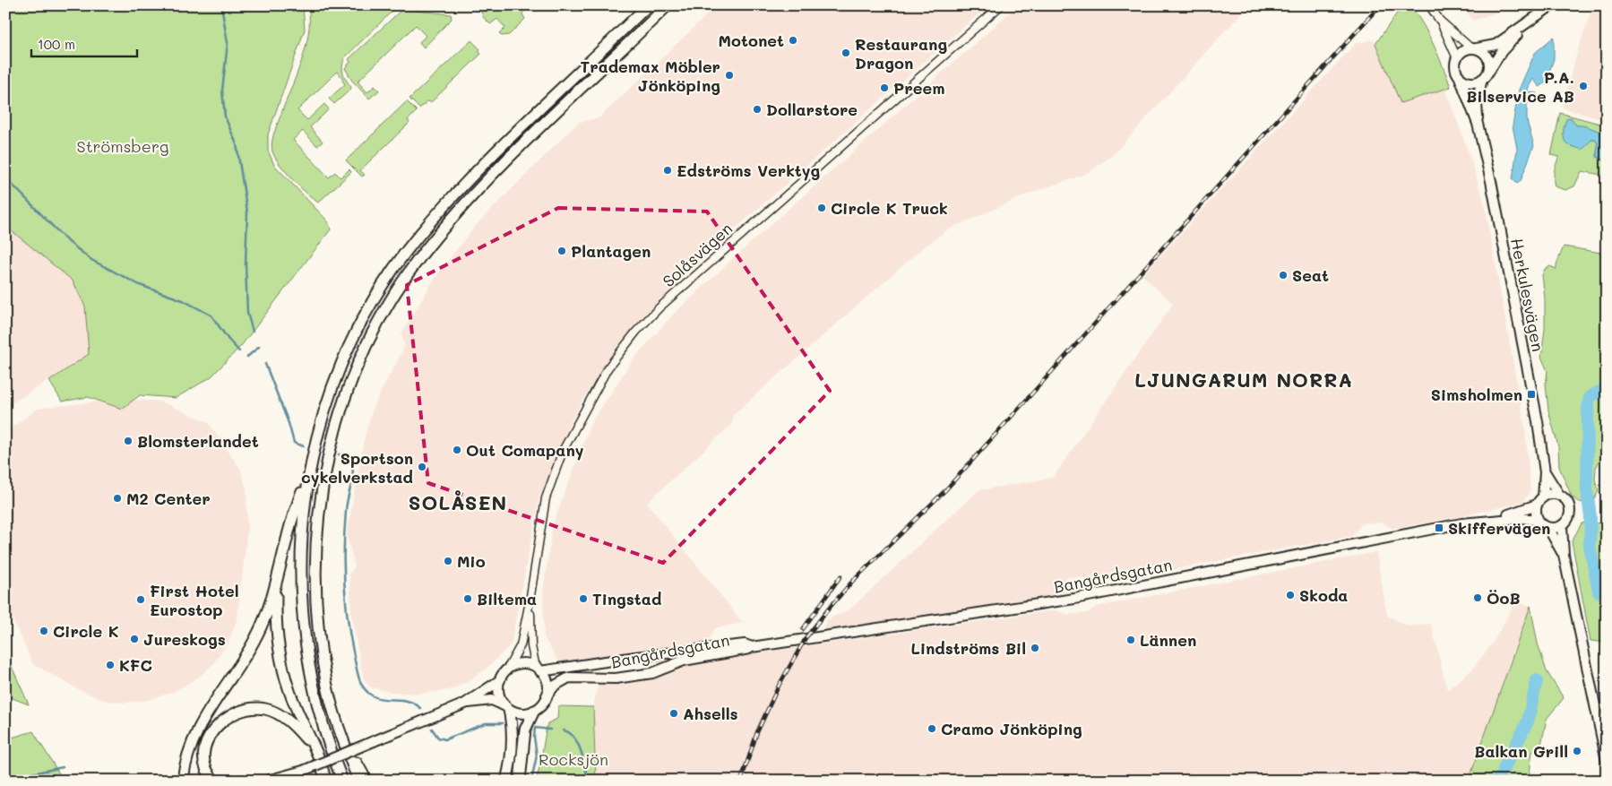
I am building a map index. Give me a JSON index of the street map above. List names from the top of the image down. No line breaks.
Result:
{"streets":{"main road":["Herkulesvägen","Bangårdsgatan"],"street":["Solåsvägen"]},"crossings":[["Solåsvägen","Bangårdsgatan"],["Herkulesvägen","Bangårdsgatan"]],"districts":["LJUNGARUM NORRA","SOLÅSEN"],"parks":["Strömsberg","Rocksjön"],"places":{"other":["Motonet","Restaurang Dragon","Trademax Möbler Jönköping","P.A. Bilservice AB","Preem","Dollarstore","Edströms Verktyg","Circle K Truck","Plantagen","Seat","Blomsterlandet","Out Comapany","Sportson cykelverkstad","M2 Center","Mio","Skoda","ÖoB","Biltema","Tingstad","First Hotel Eurostop","Circle K","Jureskogs","Lännen","Lindströms Bil","KFC","Ahsells","Cramo Jönköping","Balkan Grill"],"transit":["Simsholmen","Skiffervägen"]},"scale_bar":"100 m"}
